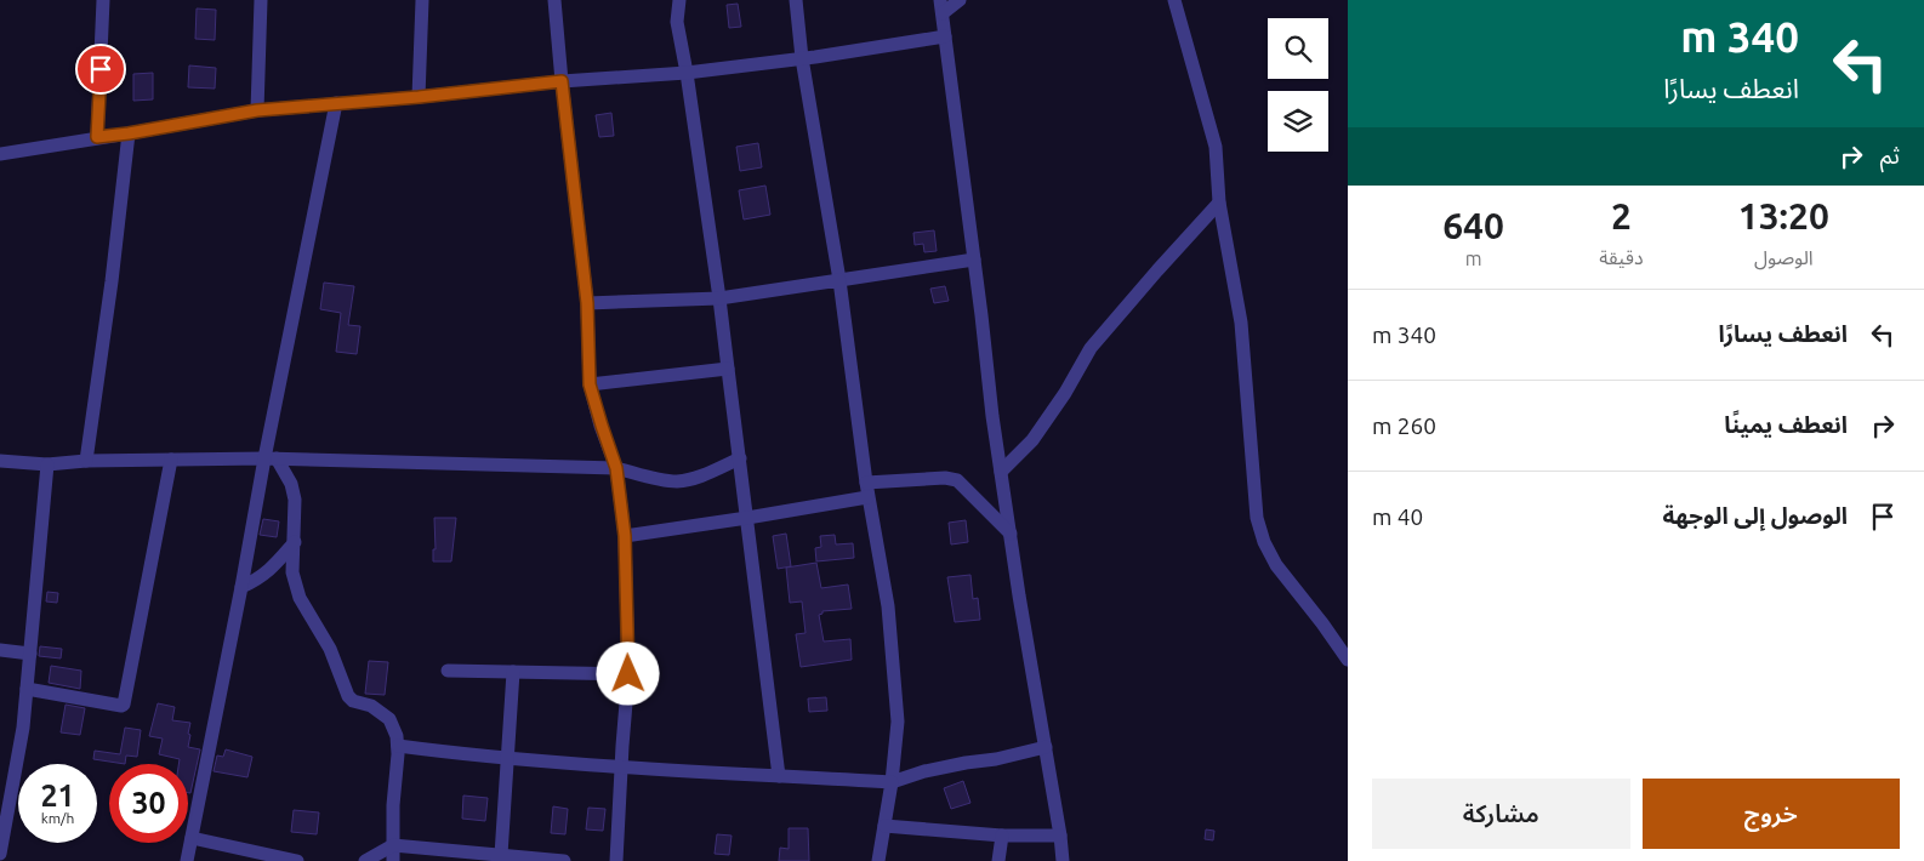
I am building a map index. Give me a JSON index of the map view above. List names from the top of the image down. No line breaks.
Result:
{"page":{"turn":["340 m","انعطف يسارًا"],"then":"ثم","eta":["13:20","الوصول","2","دقيقة","640","m"],"list":[{"name":"انعطف يسارًا","value":"340 m"},{"name":"انعطف يمينًا","value":"260 m"},{"name":"الوصول إلى الوجهة","value":"40 m"}],"speed":"21 km/h","limit":"30","buttons":["خروج","مشاركة"]}}
